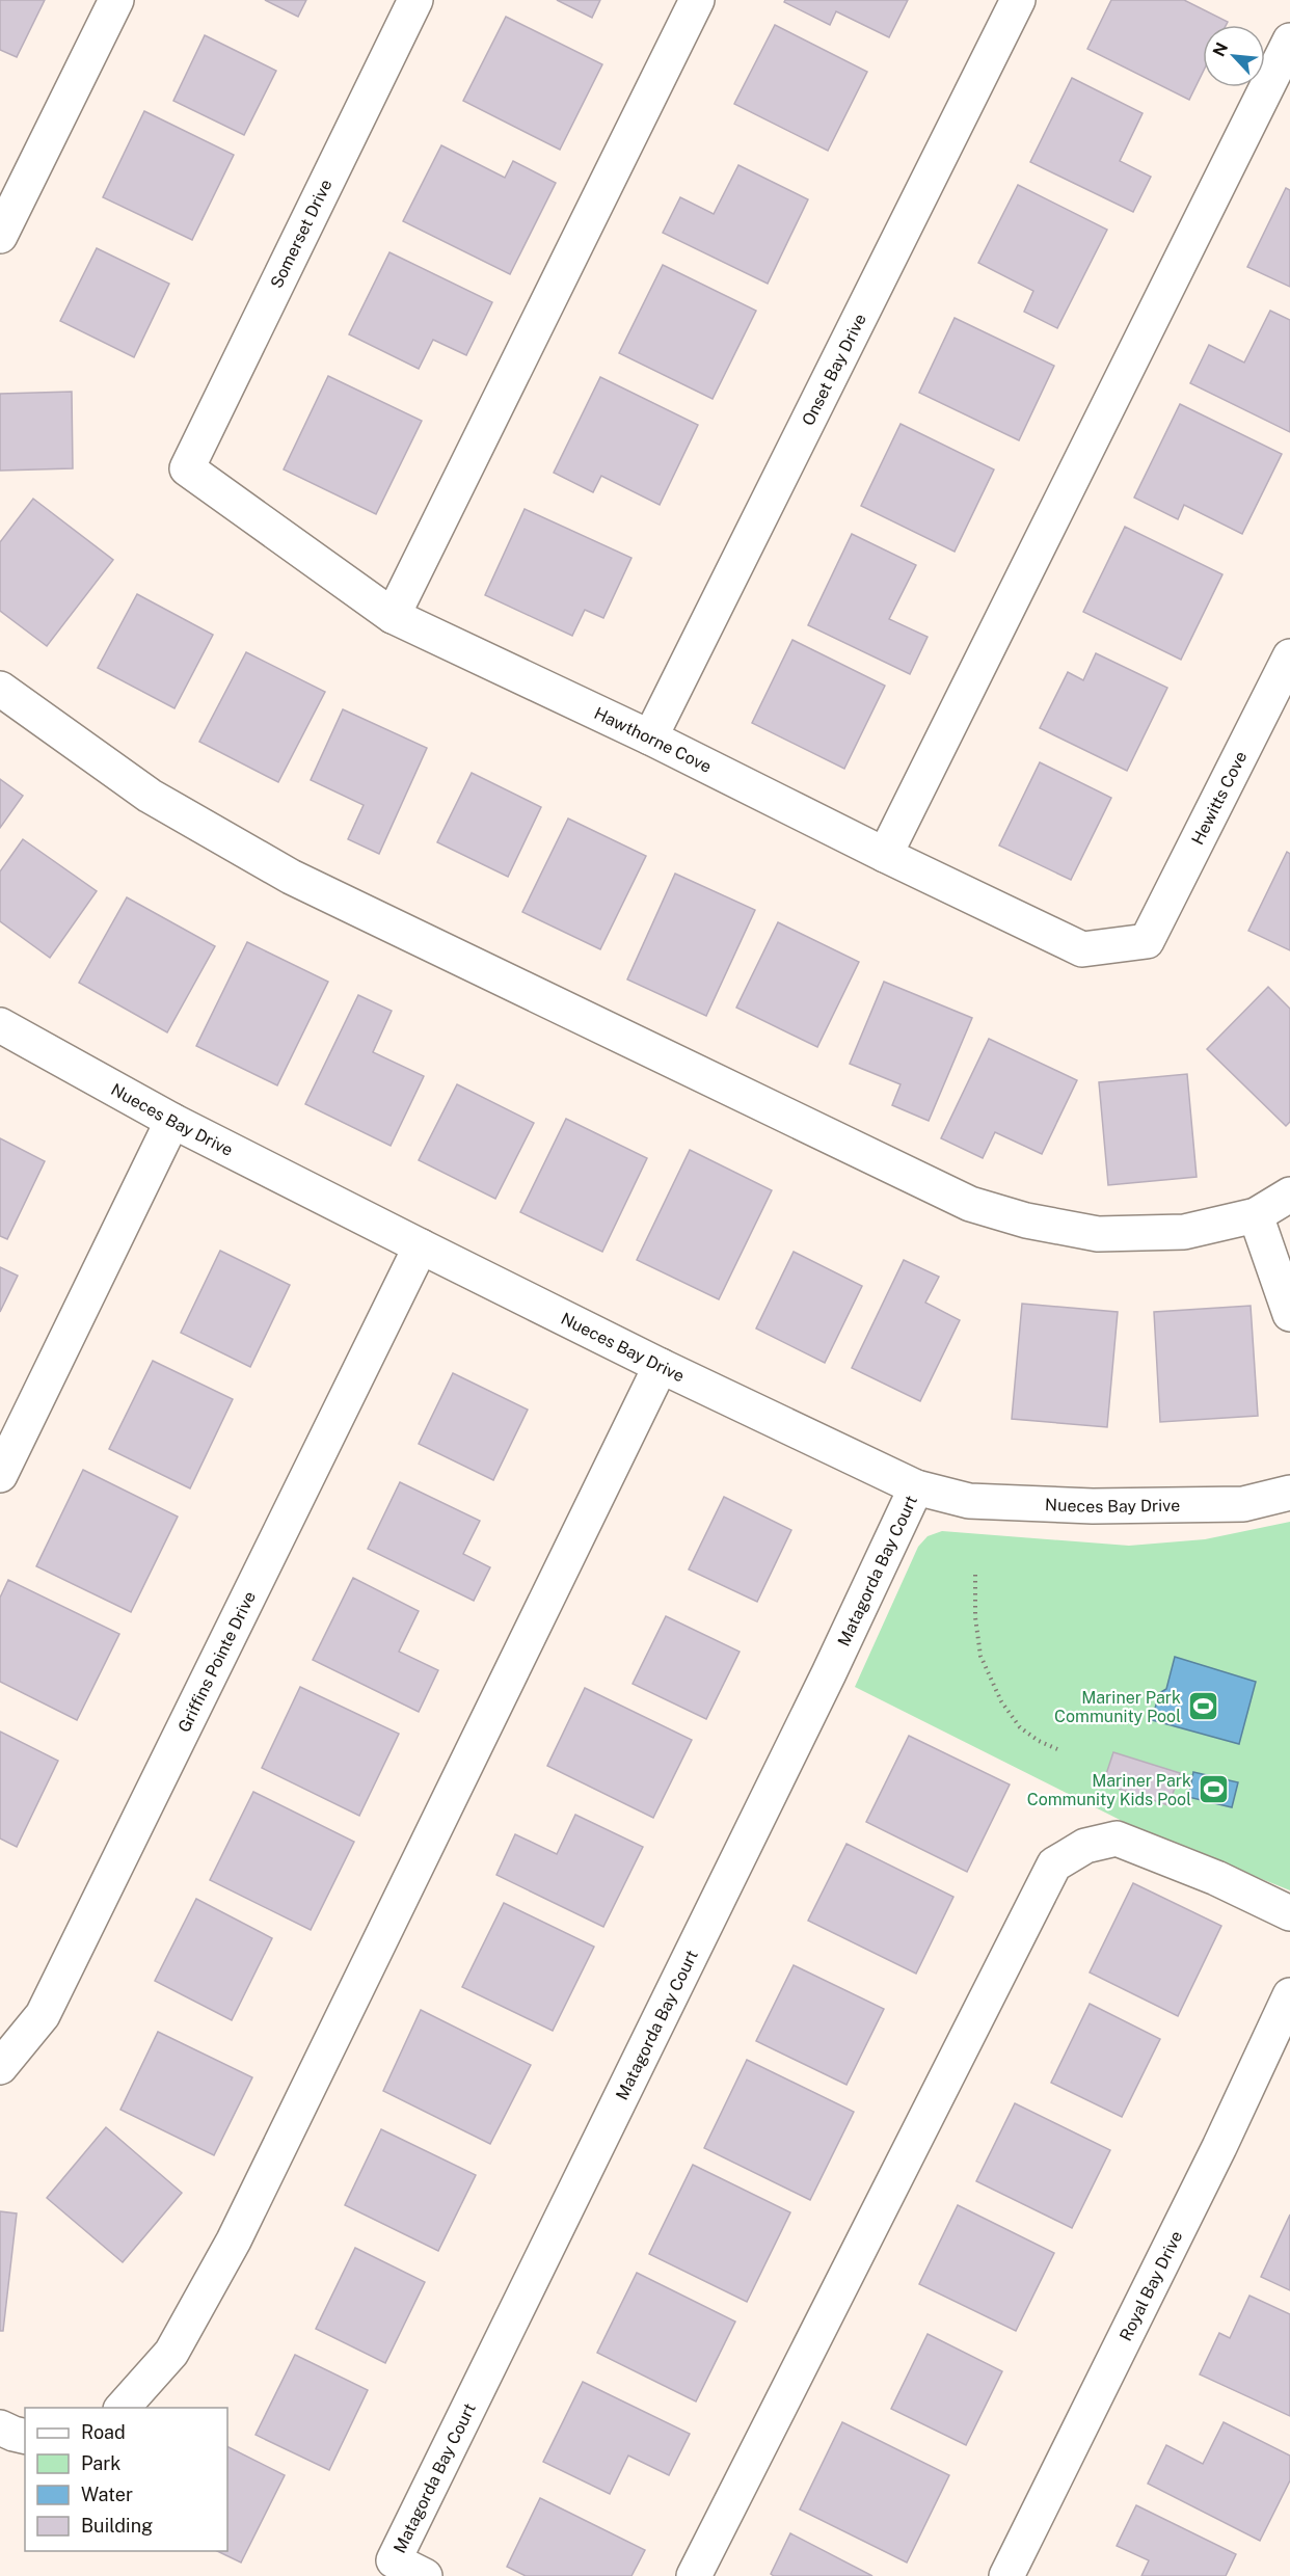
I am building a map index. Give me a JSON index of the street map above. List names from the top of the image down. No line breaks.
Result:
{"streets":{"street":["Somerset Drive","Onset Bay Drive","Hawthorne Cove","Hewitts Cove","Nueces Bay Drive","Matagorda Bay Court","Griffins Pointe Drive","Royal Bay Drive"]},"crossings":[["Somerset Drive","Hawthorne Cove"],["Onset Bay Drive","Hawthorne Cove"],["Hawthorne Cove","Hewitts Cove"],["Nueces Bay Drive","Matagorda Bay Court"],["Nueces Bay Drive","Griffins Pointe Drive"]],"places":{"sports":["Mariner Park Community Pool","Mariner Park Community Kids Pool"]},"legend":["Road","Park","Water","Building"],"north":"top left"}
